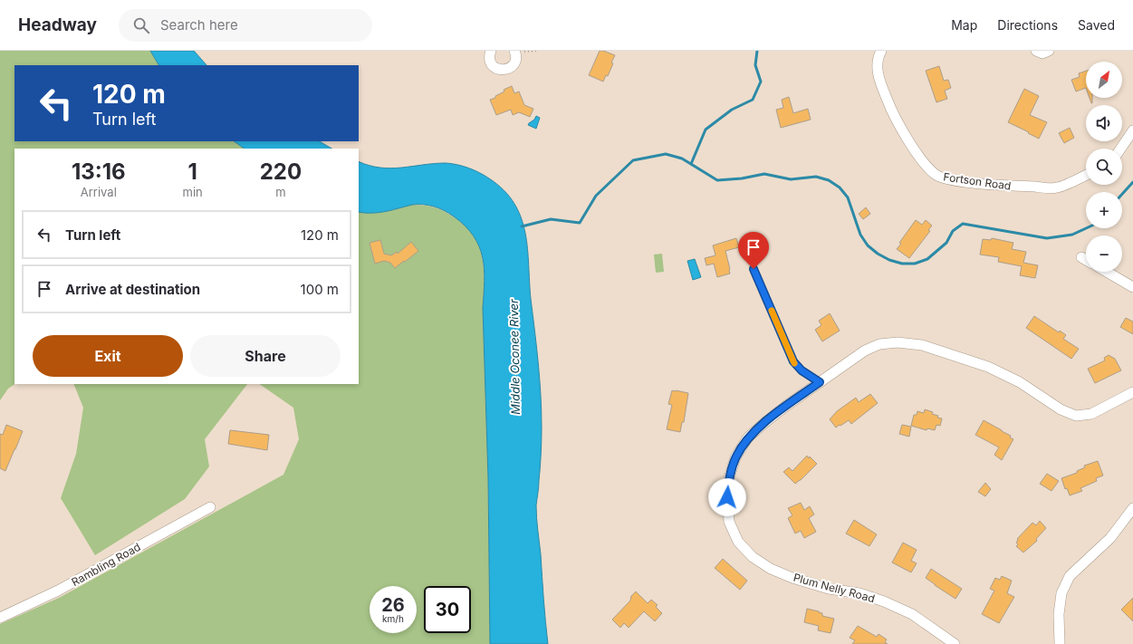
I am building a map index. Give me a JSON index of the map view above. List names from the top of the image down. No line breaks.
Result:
{"streets":{"street":["Fortson Road","Rambling Road","Plum Nelly Road"]},"water":["Middle Oconee River"],"north":"top right","page":{"header":"Headway","search":"Search here","nav":["Map","Directions","Saved"],"map_buttons":["+","−"],"turn":["120 m","Turn left"],"eta":["13:16","Arrival","1","min","220","m"],"list":[{"name":"Turn left","value":"120 m"},{"name":"Arrive at destination","value":"100 m"}],"buttons":["Exit","Share"],"speed":"26 km/h","limit":"30"}}
